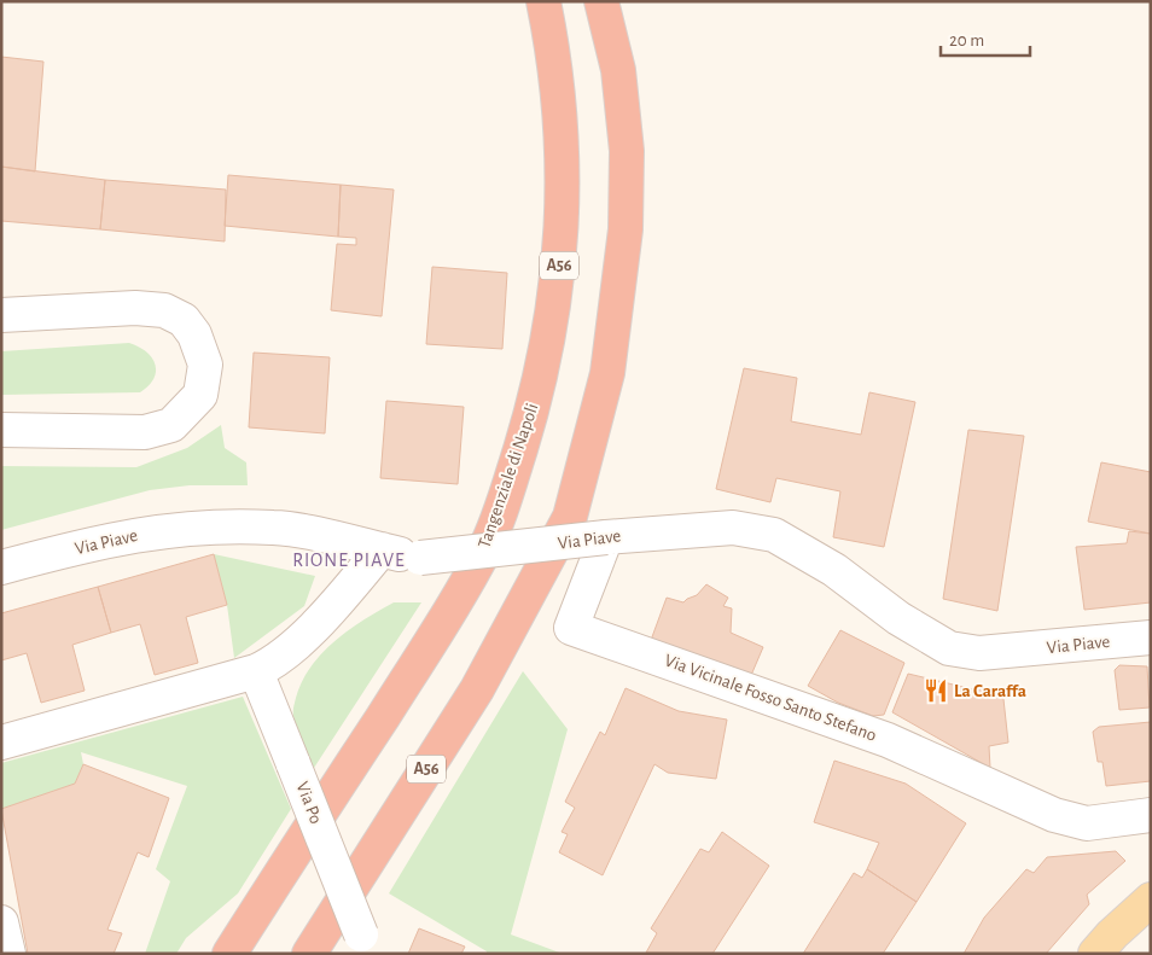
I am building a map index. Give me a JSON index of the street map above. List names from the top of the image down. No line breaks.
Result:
{"streets":{"highway":["A56","Tangenziale di Napoli"],"street":["Via Piave","Via Vicinale Fosso Santo Stefano","Via Po"]},"crossings":[["Via Piave","Via Vicinale Fosso Santo Stefano"]],"districts":["RIONE PIAVE"],"places":{"restaurant":["La Caraffa"]},"scale_bar":"20 m"}
